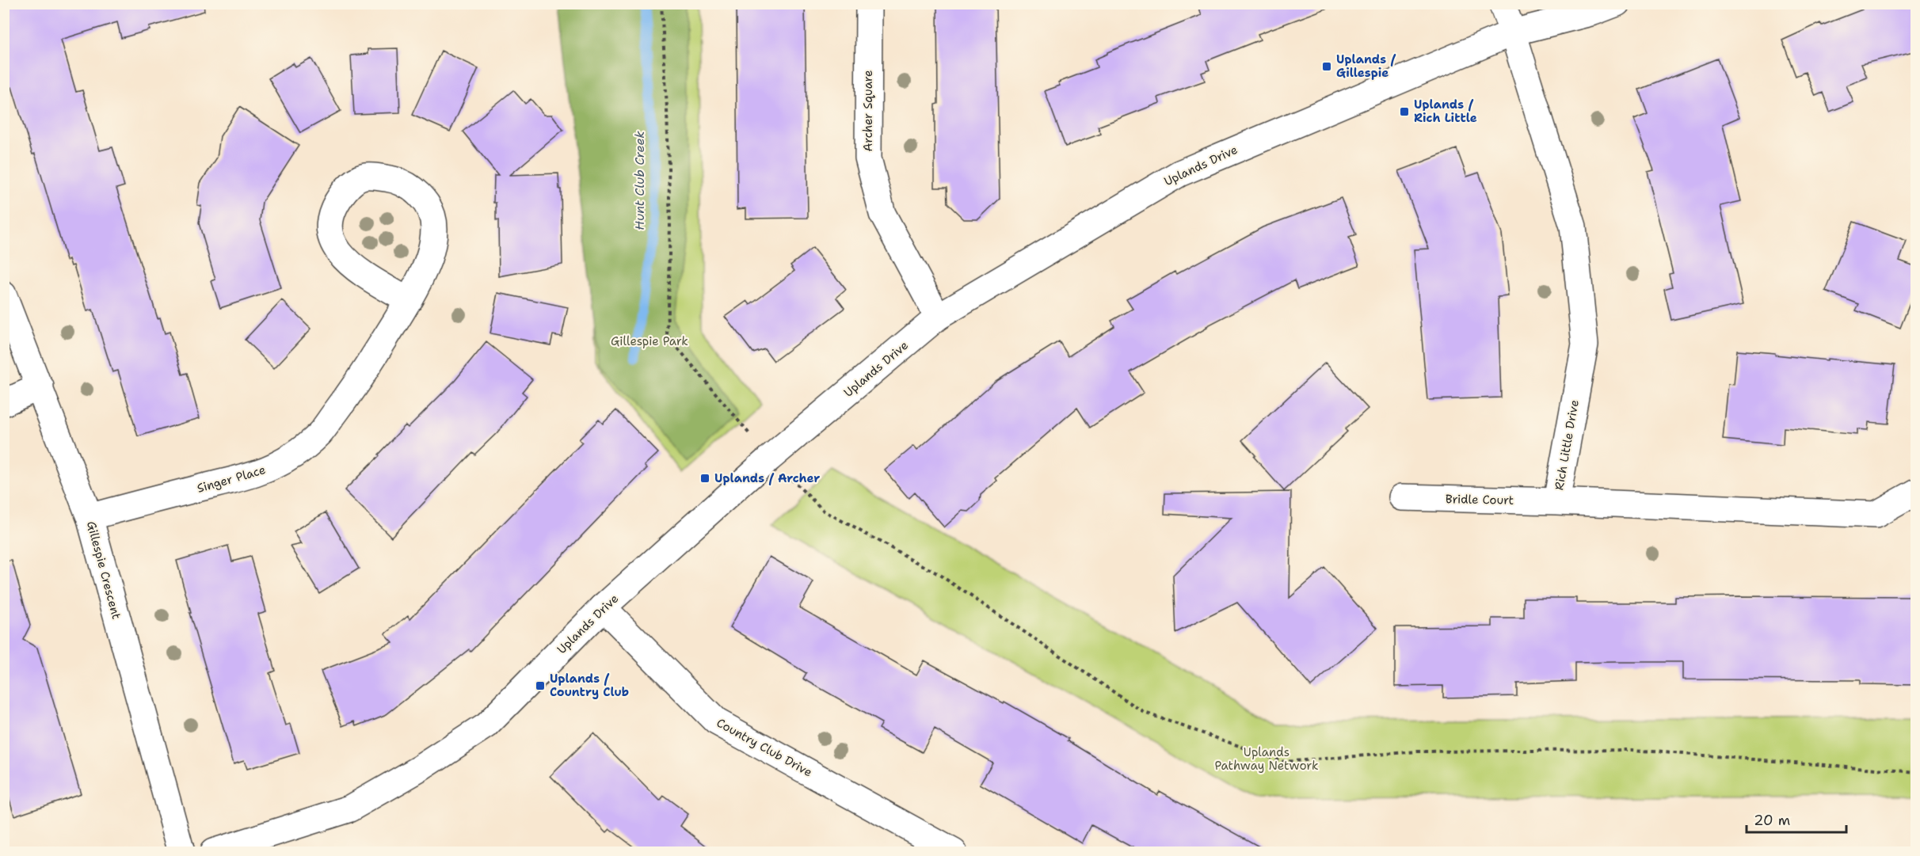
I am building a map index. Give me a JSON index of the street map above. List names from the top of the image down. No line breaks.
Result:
{"streets":{"street":["Archer Square","Uplands Drive","Rich Little Drive","Singer Place","Bridle Court","Gillespie Crescent","Country Club Drive"]},"crossings":[["Archer Square","Uplands Drive"],["Uplands Drive","Rich Little Drive"],["Uplands Drive","Country Club Drive"],["Rich Little Drive","Bridle Court"],["Singer Place","Gillespie Crescent"]],"water":["Hunt Club Creek"],"parks":["Gillespie Park","Uplands Pathway Network"],"places":{"transit":["Uplands / Gillespie","Uplands / Rich Little","Uplands / Archer","Uplands / Country Club"]},"scale_bar":"20 m"}
